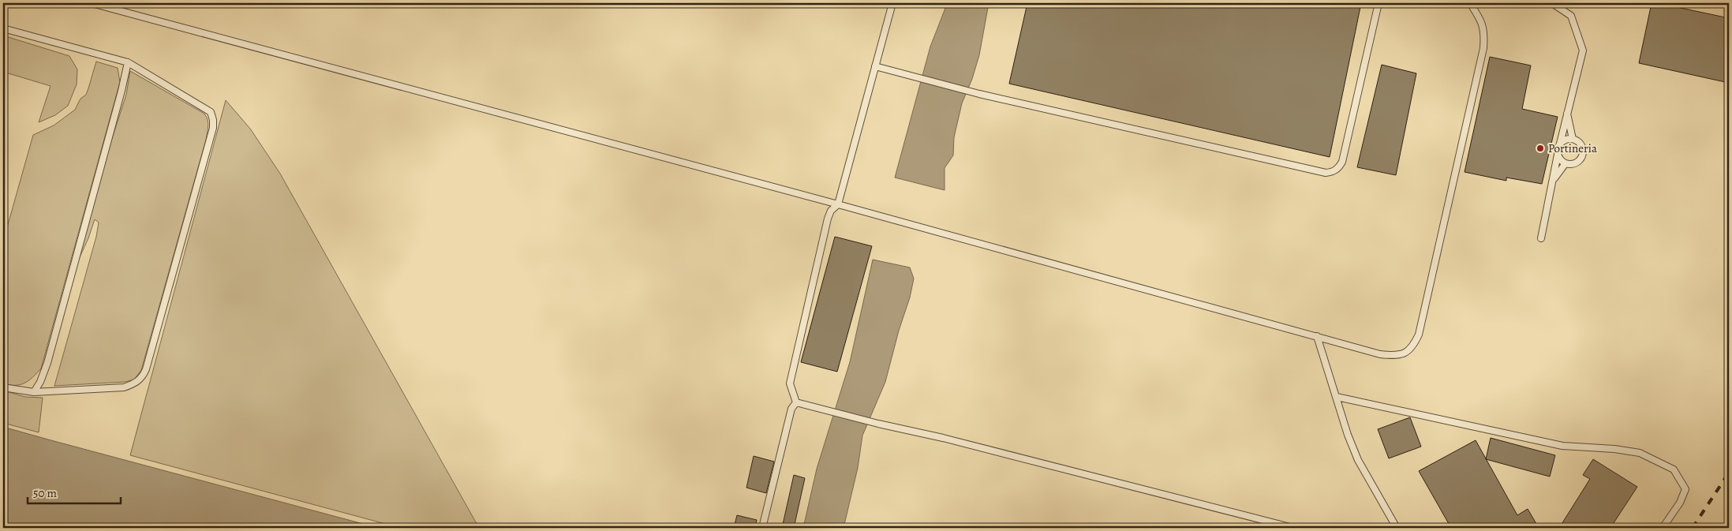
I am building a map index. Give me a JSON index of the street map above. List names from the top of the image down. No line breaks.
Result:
{"places":["Portineria"],"scale_bar":"50 m"}
